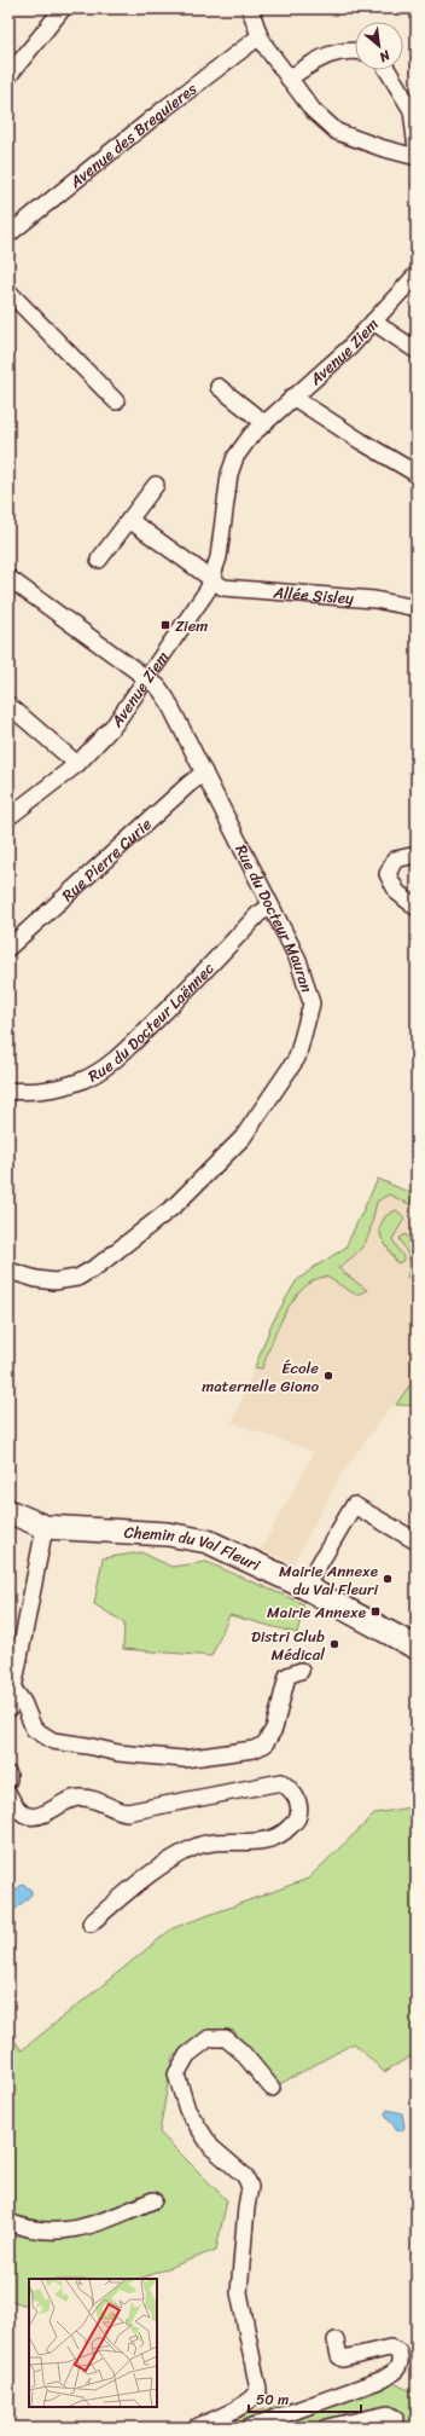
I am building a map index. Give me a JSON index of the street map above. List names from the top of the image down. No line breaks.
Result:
{"streets":{"street":["Avenue des Breguieres","Avenue Ziem","Allée Sisley","Rue Pierre Curie","Rue du Docteur Mauran","Rue du Docteur Laënnec","Chemin du Val Fleuri"]},"crossings":[["Avenue Ziem","Allée Sisley"],["Avenue Ziem","Rue du Docteur Mauran"],["Rue Pierre Curie","Rue du Docteur Mauran"],["Rue du Docteur Mauran","Rue du Docteur Laënnec"]],"places":{"transit":["Ziem","Mairie Annexe"],"other":["École maternelle Giono","Mairie Annexe du Val Fleuri","Distri Club Médical"]},"scale_bar":"50 m","north":"bottom right"}
